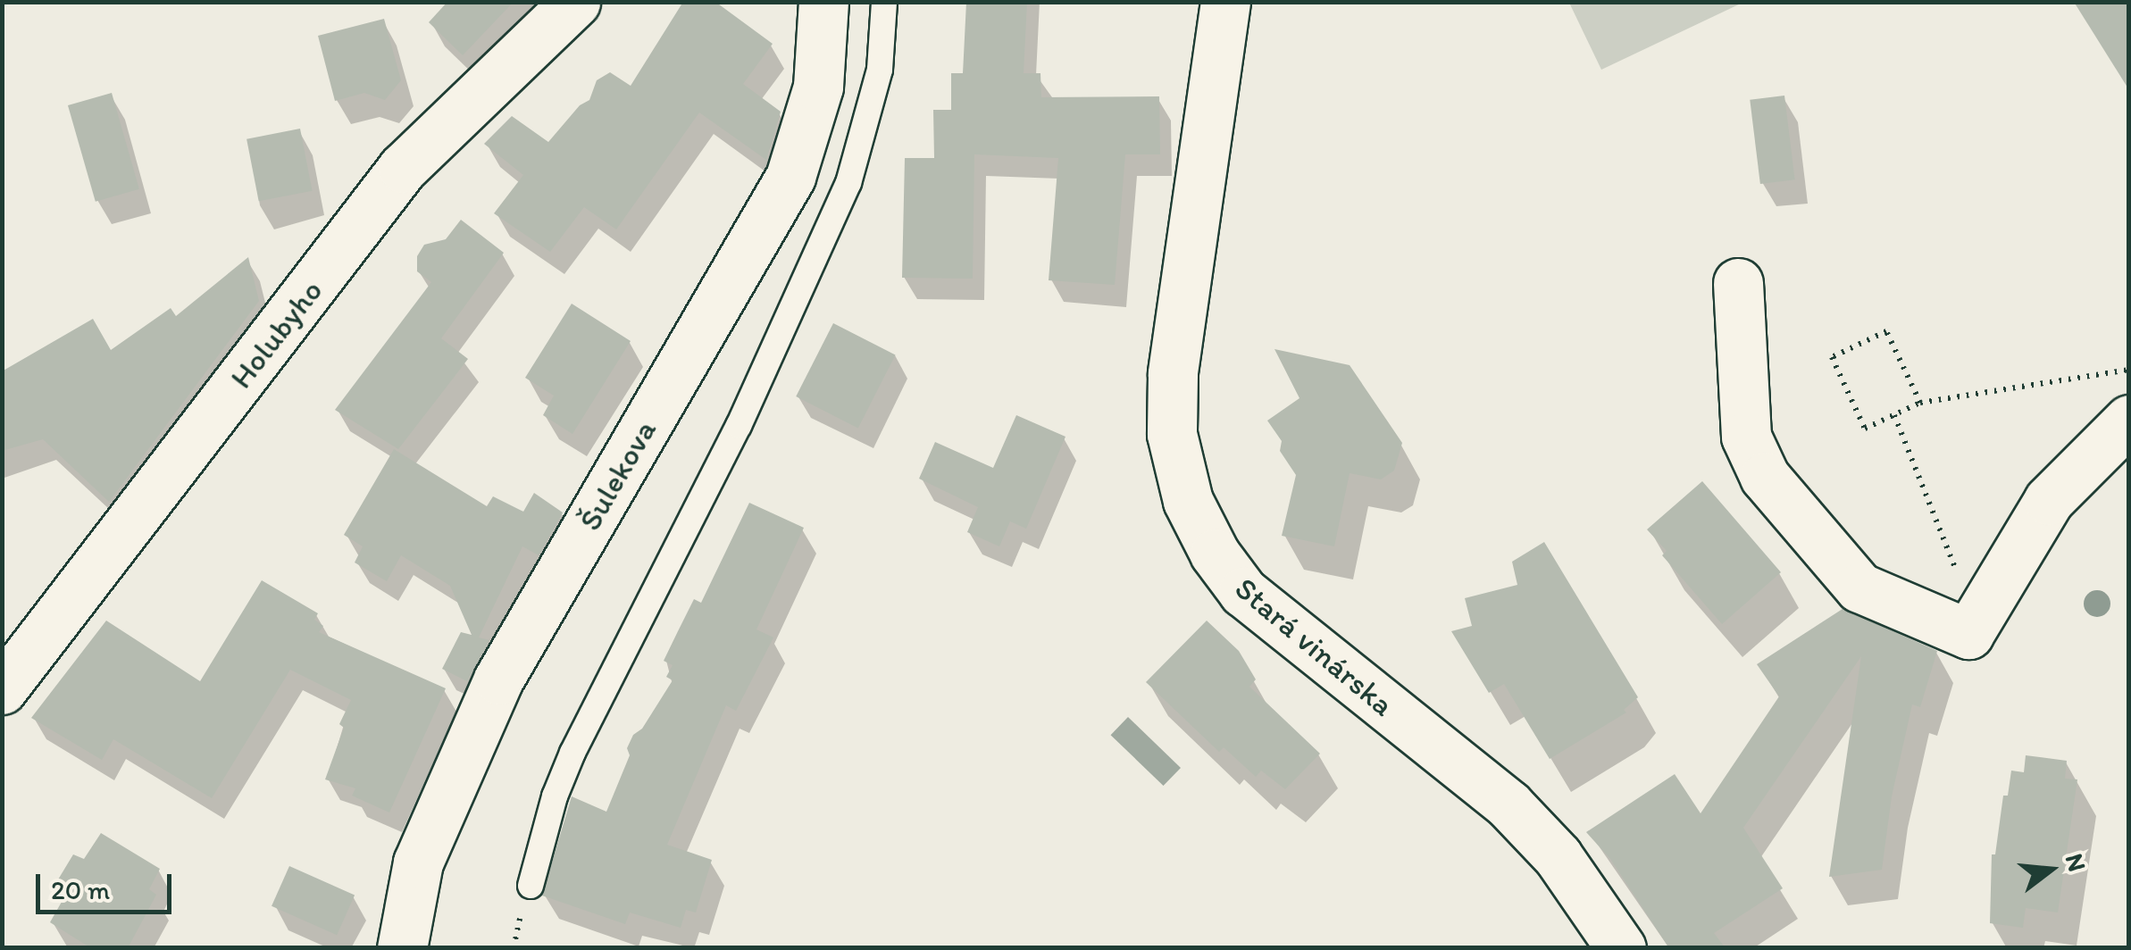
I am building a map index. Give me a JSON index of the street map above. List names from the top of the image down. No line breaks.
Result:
{"streets":{"street":["Holubyho","Šulekova","Stará vinárska"]},"scale_bar":"20 m","north":"right"}
